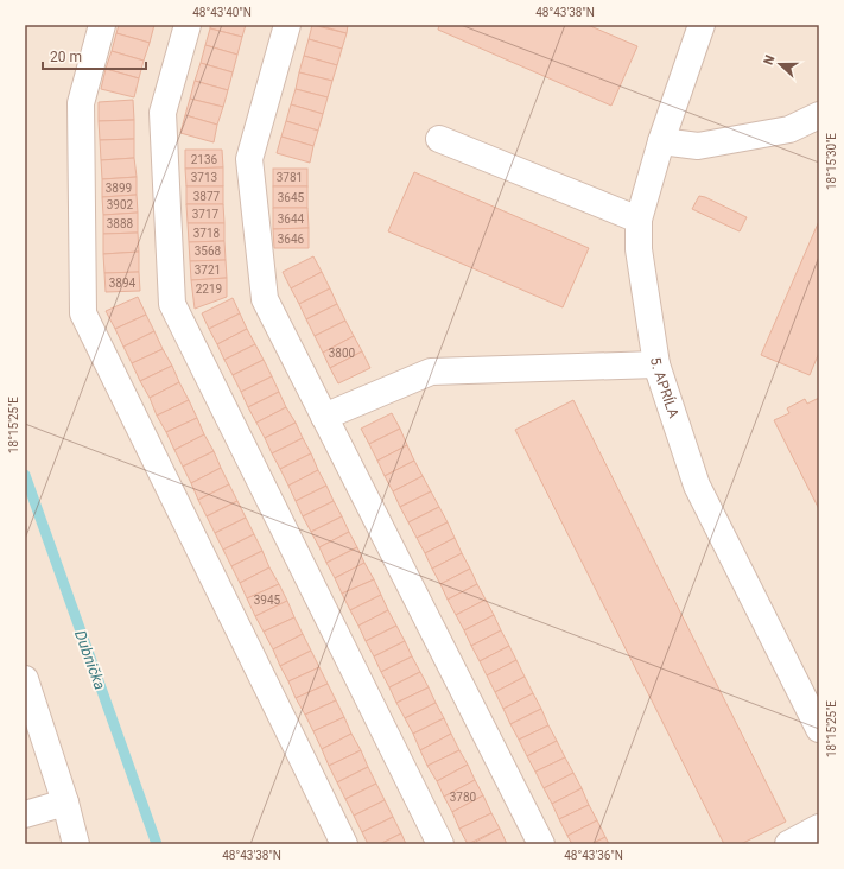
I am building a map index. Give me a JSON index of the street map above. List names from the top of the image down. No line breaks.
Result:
{"streets":{"street":["5. APRÍLA"]},"water":["Dubnička"],"house_numbers":["2136","3713","3781","3899","3877","3645","3902","3717","3644","3888","3718","3646","3568","3721","3894","2219","3800","3945","3780"],"scale_bar":"20 m","north":"left","coordinates":["48°43'40\"N","48°43'38\"N","18°15'30\"E","18°15'25\"E","48°43'36\"N"]}
